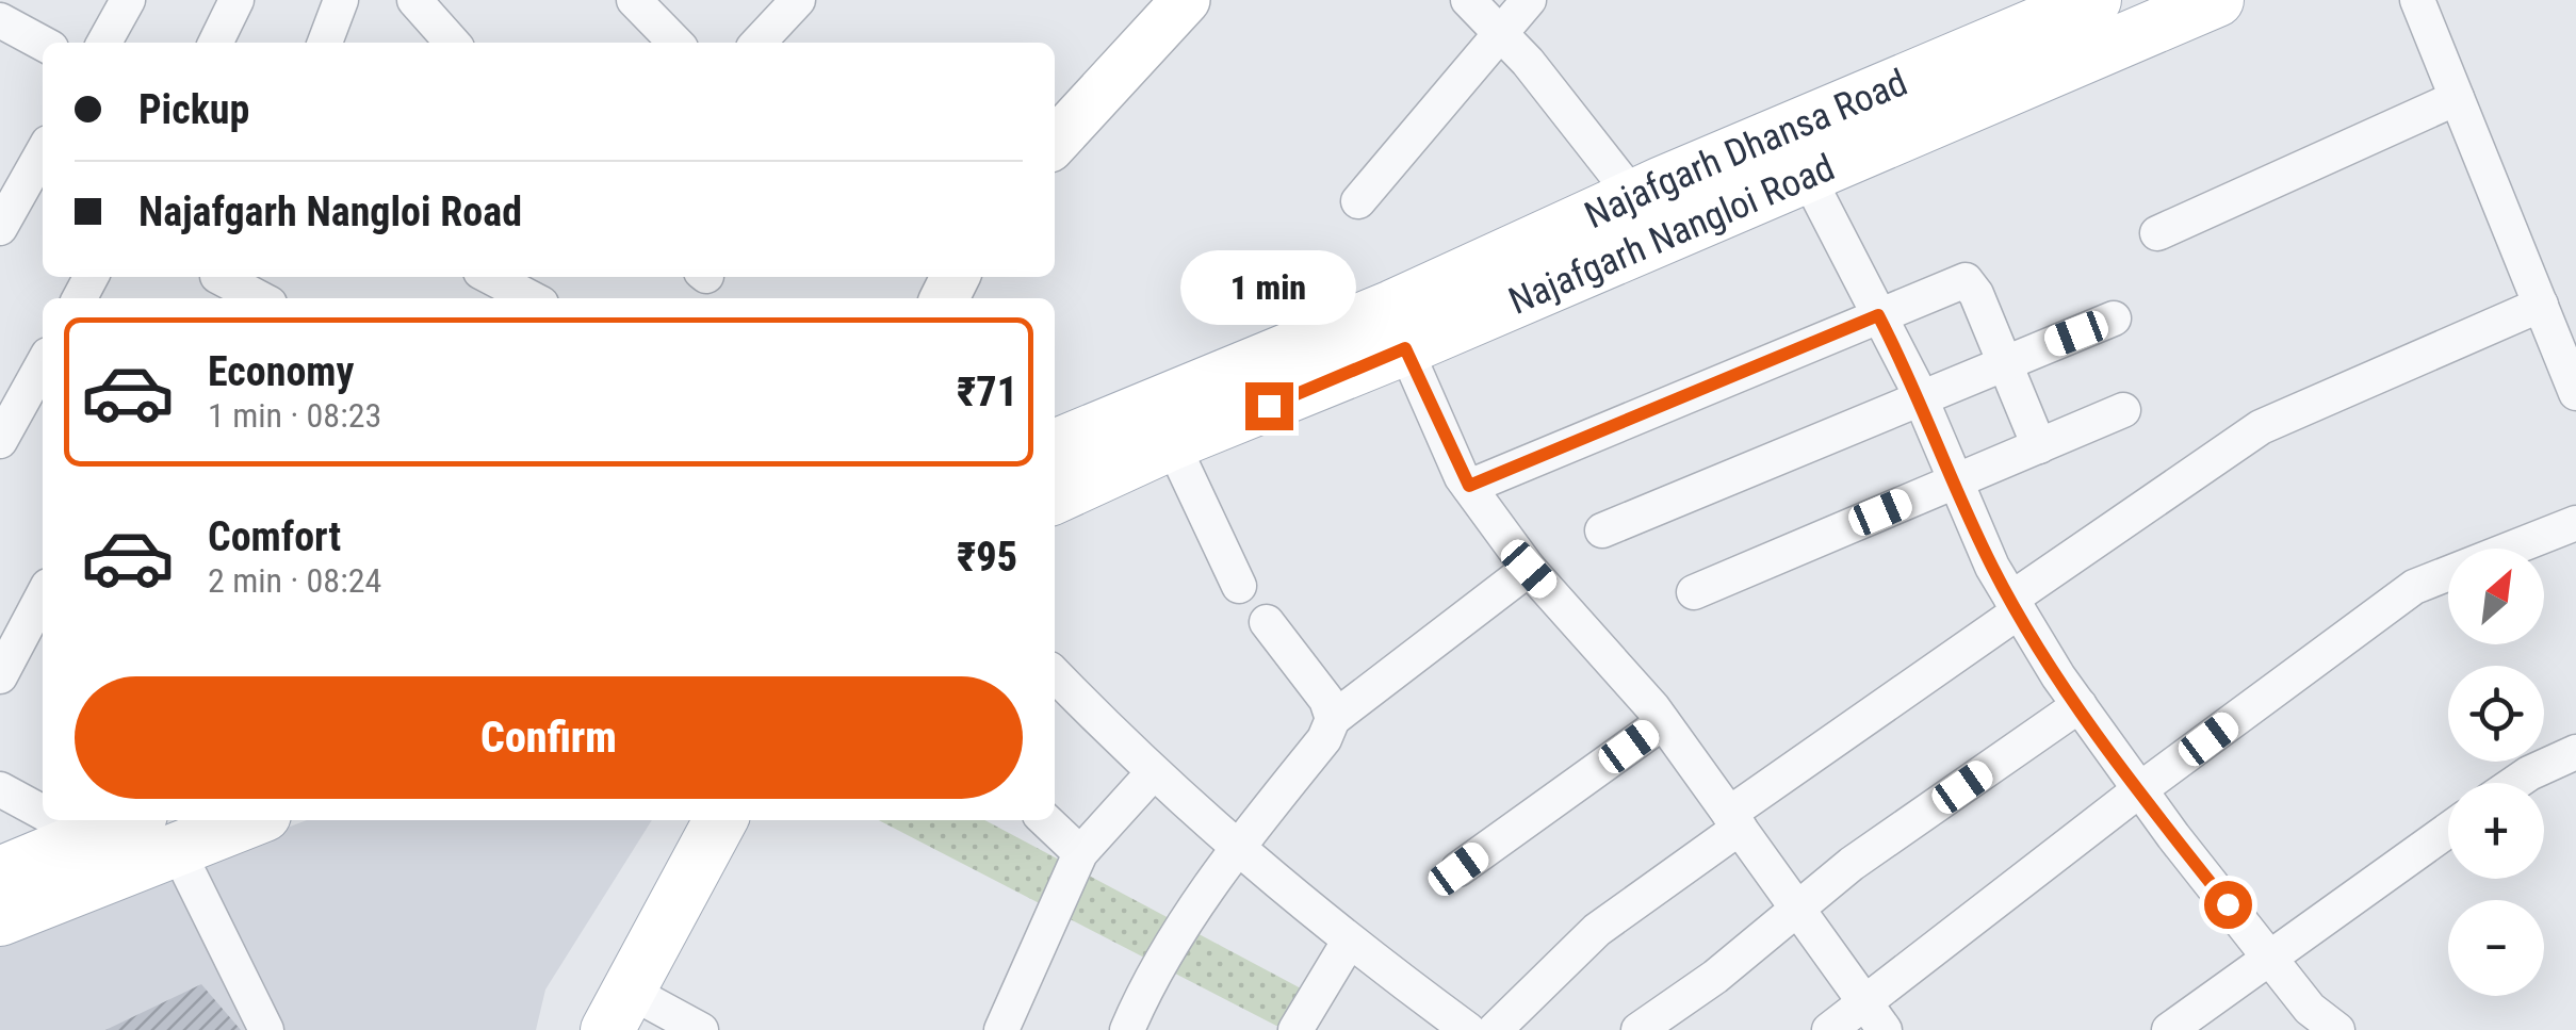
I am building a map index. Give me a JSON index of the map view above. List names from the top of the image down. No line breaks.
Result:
{"streets":{"main road":["Najafgarh Dhansa Road","Najafgarh Nangloi Road"]},"crossings":[["Najafgarh Dhansa Road","Najafgarh Nangloi Road"]],"north":"top right","page":{"banner":["Pickup","Najafgarh Nangloi Road"],"bubble":"1 min","list":[{"name":"Economy","note":"1 min · 08:23","value":"₹71"},{"name":"Comfort","note":"2 min · 08:24","value":"₹95"}],"map_buttons":["+","−"],"buttons":"Confirm"}}
